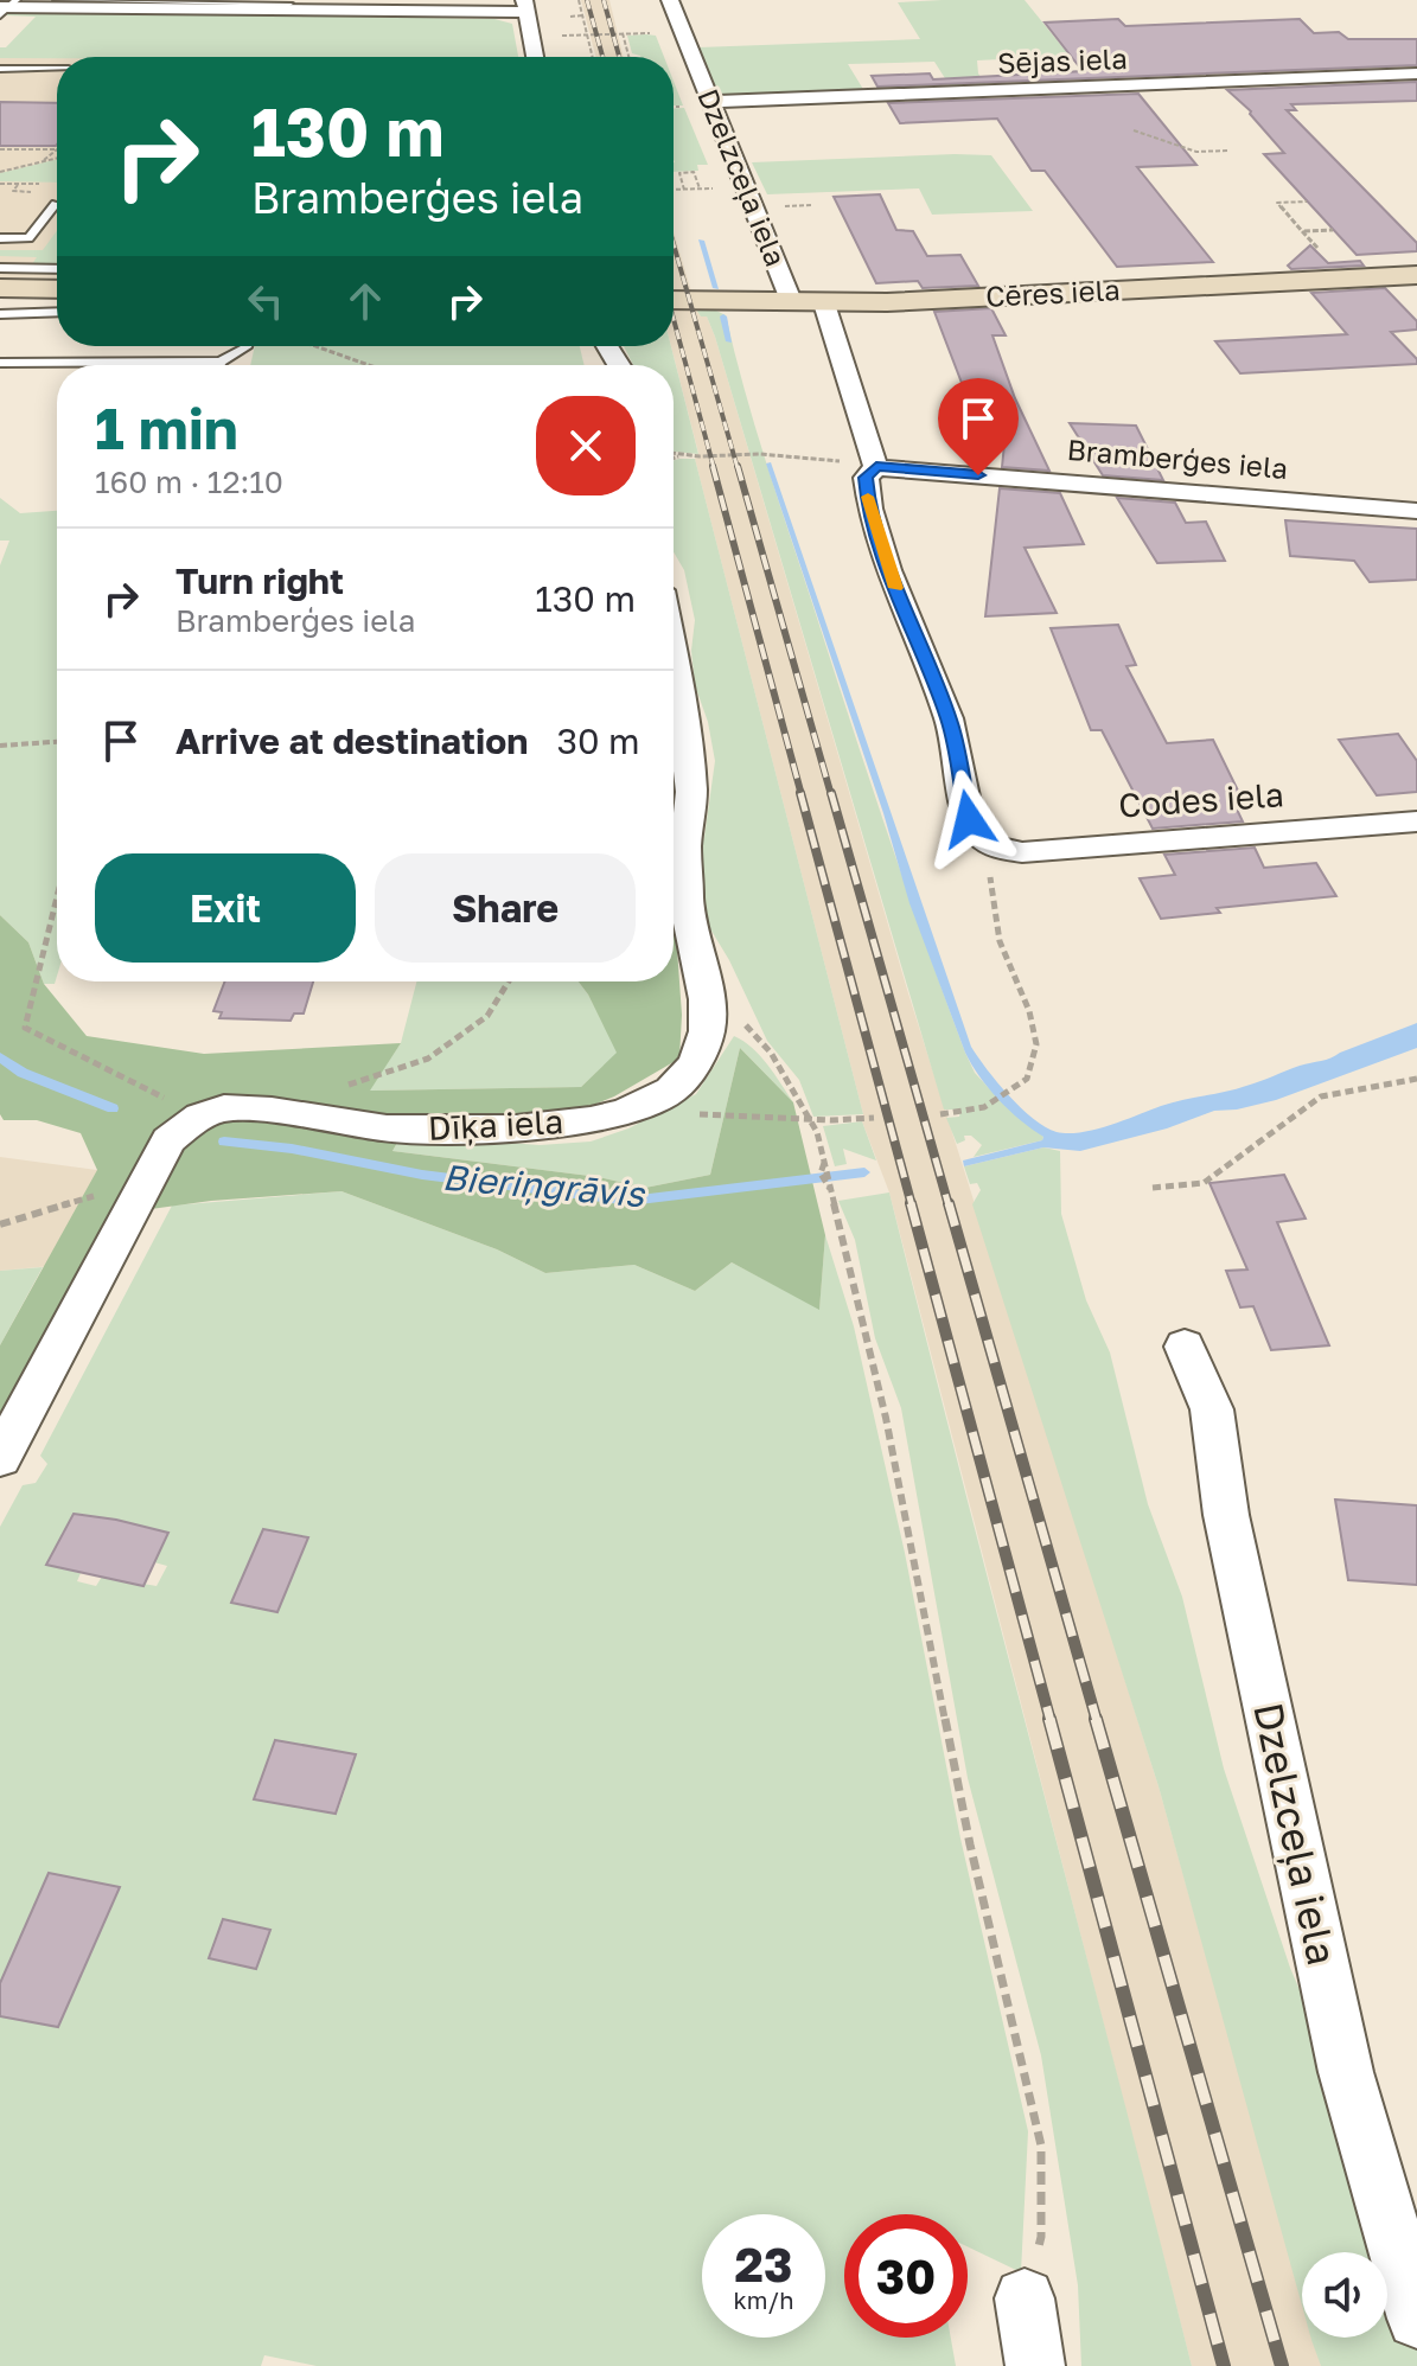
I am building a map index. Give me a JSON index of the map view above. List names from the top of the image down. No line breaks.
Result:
{"streets":{"main road":["Cēres iela"],"street":["Sējas iela","Dzelzceļa iela","Bramberģes iela","Codes iela","Dīķa iela"]},"crossings":[["Sējas iela","Dzelzceļa iela"],["Dzelzceļa iela","Cēres iela"]],"water":["Bieriņgrāvis"],"page":{"turn":["130 m","Bramberģes iela"],"heading":["1 min","160 m · 12:10"],"list":[{"name":"Turn right","note":"Bramberģes iela","value":"130 m"},{"name":"Arrive at destination","value":"30 m"}],"buttons":["Exit","Share"],"speed":"23 km/h","limit":"30"}}
